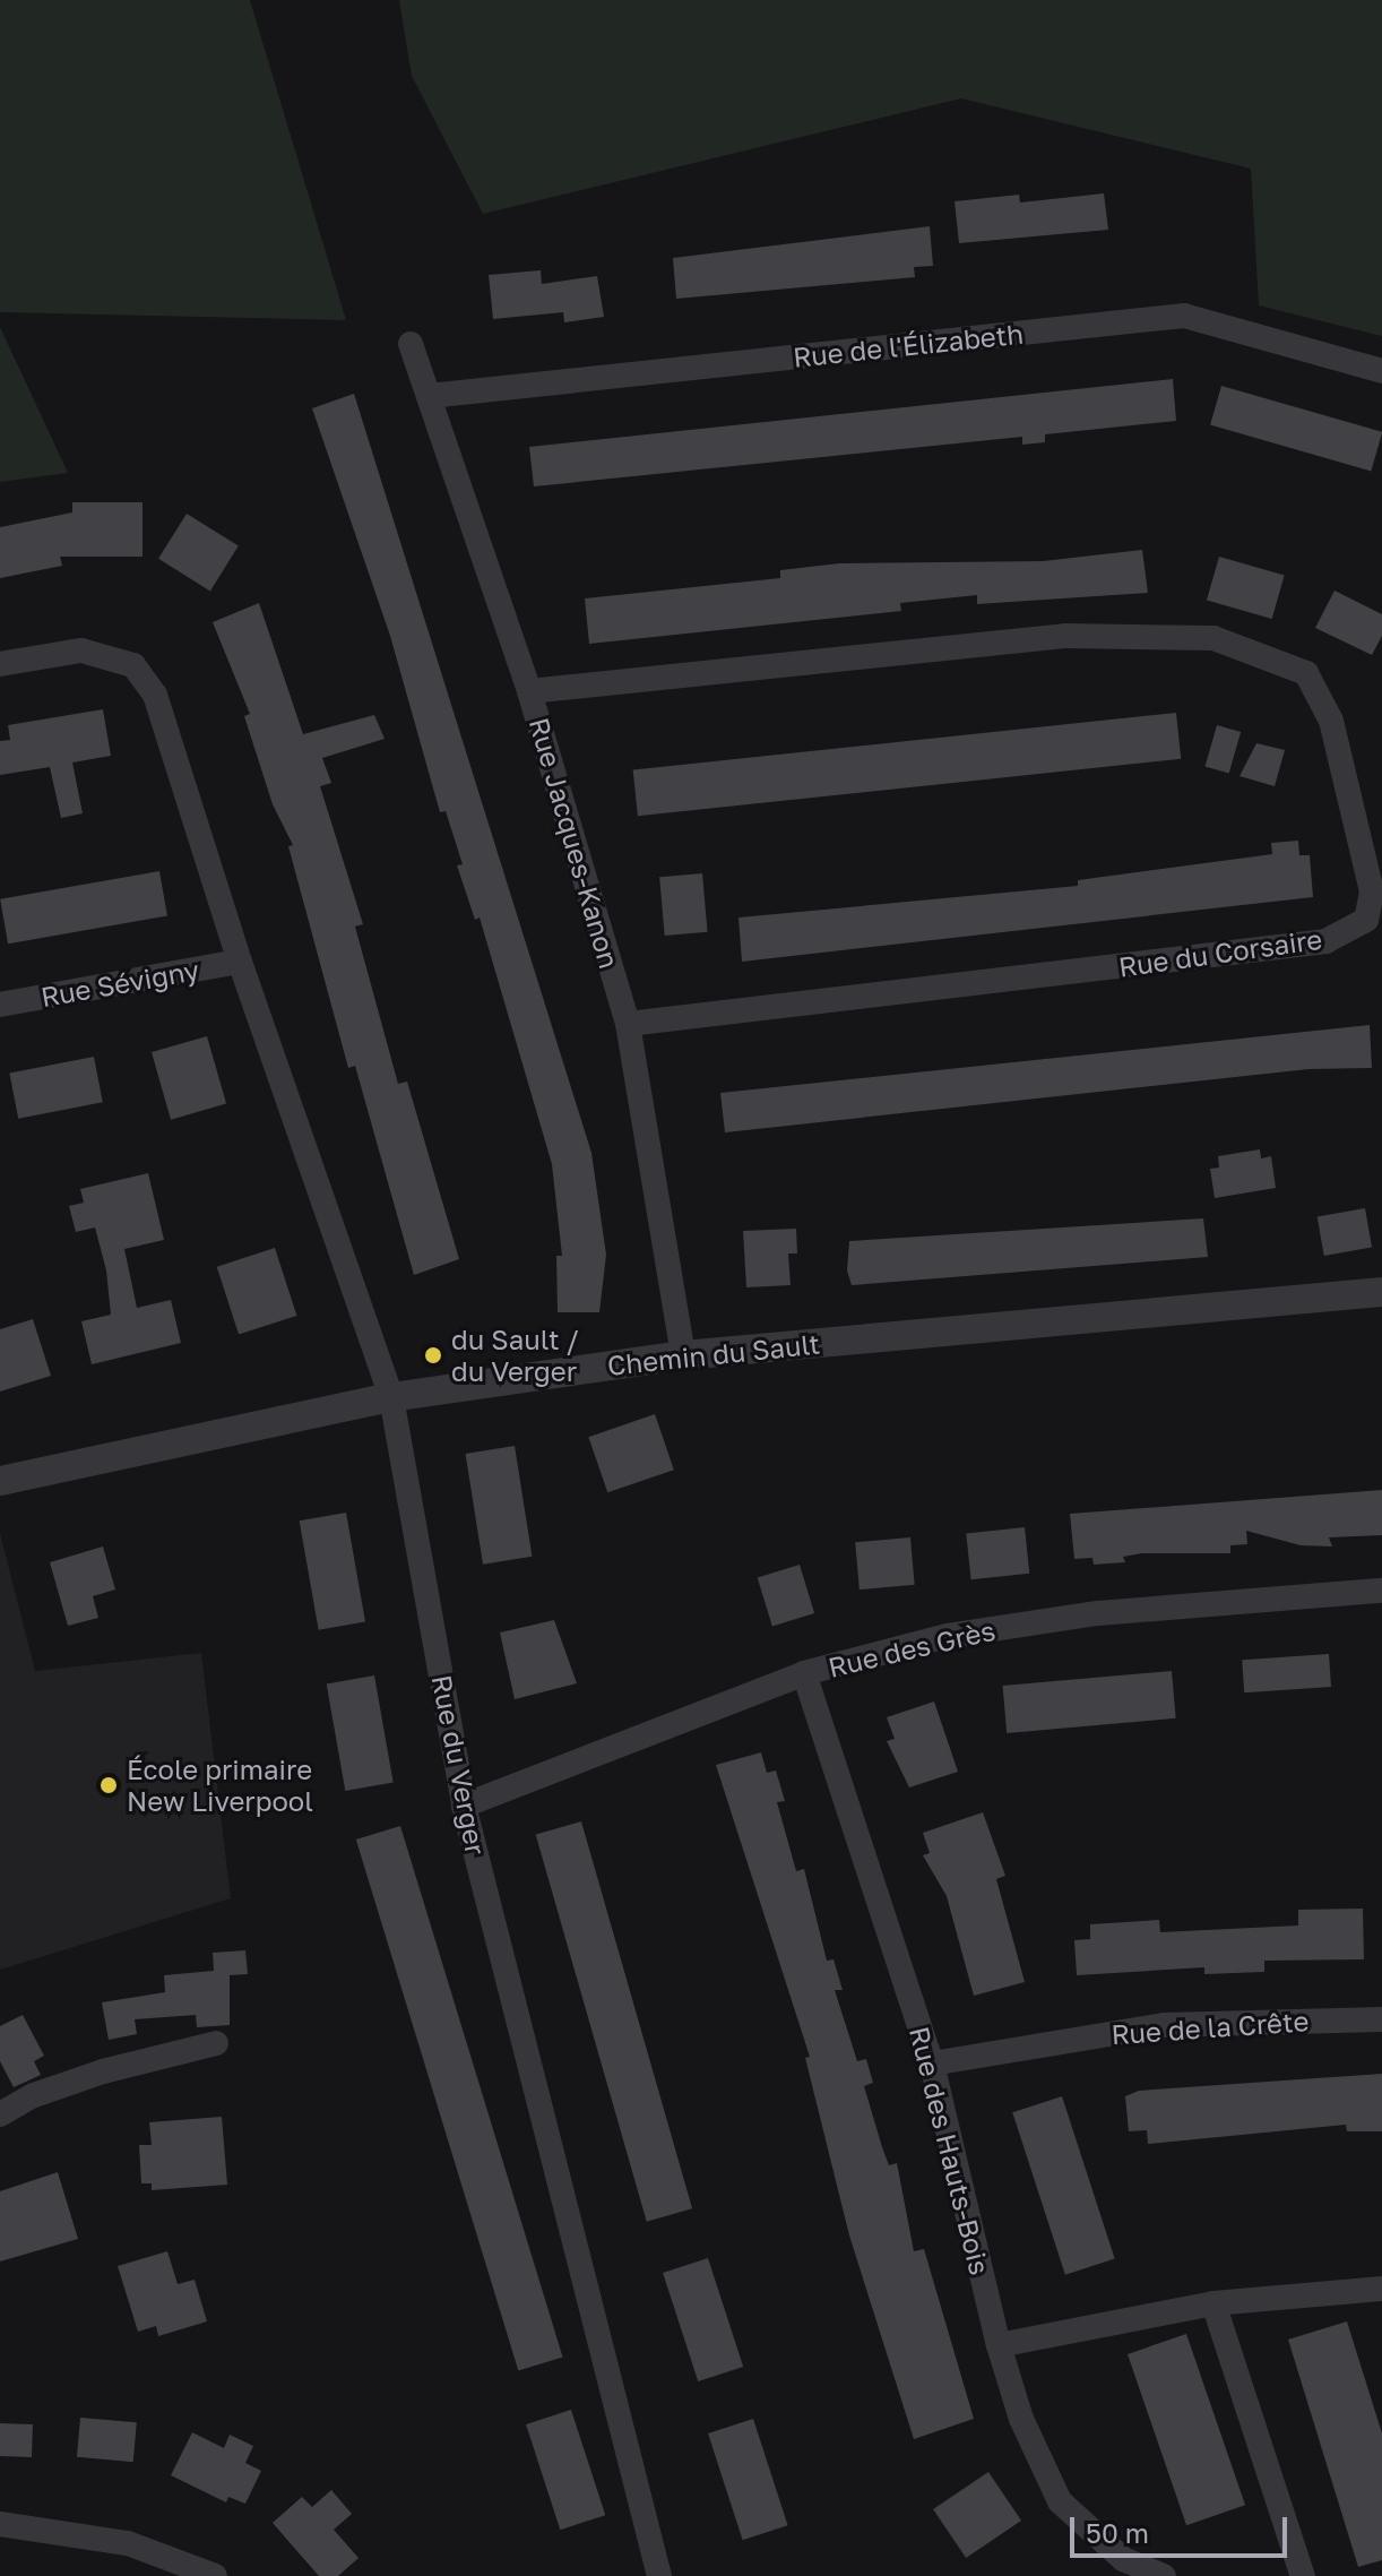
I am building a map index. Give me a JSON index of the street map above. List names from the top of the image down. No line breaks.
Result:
{"streets":{"street":["Rue de l'Élizabeth","Rue Jacques-Kanon","Rue du Corsaire","Rue Sévigny","Chemin du Sault","Rue des Grès","Rue du Verger","Rue de la Crête","Rue des Hauts-Bois"]},"crossings":[["Rue de l'Élizabeth","Rue Jacques-Kanon"],["Rue Jacques-Kanon","Rue du Corsaire"],["Rue Jacques-Kanon","Chemin du Sault"],["Rue Sévigny","Rue du Verger"],["Chemin du Sault","Rue du Verger"],["Rue des Grès","Rue du Verger"],["Rue des Grès","Rue des Hauts-Bois"],["Rue de la Crête","Rue des Hauts-Bois"]],"places":["du Sault / du Verger","École primaire New Liverpool"],"scale_bar":"50 m"}
